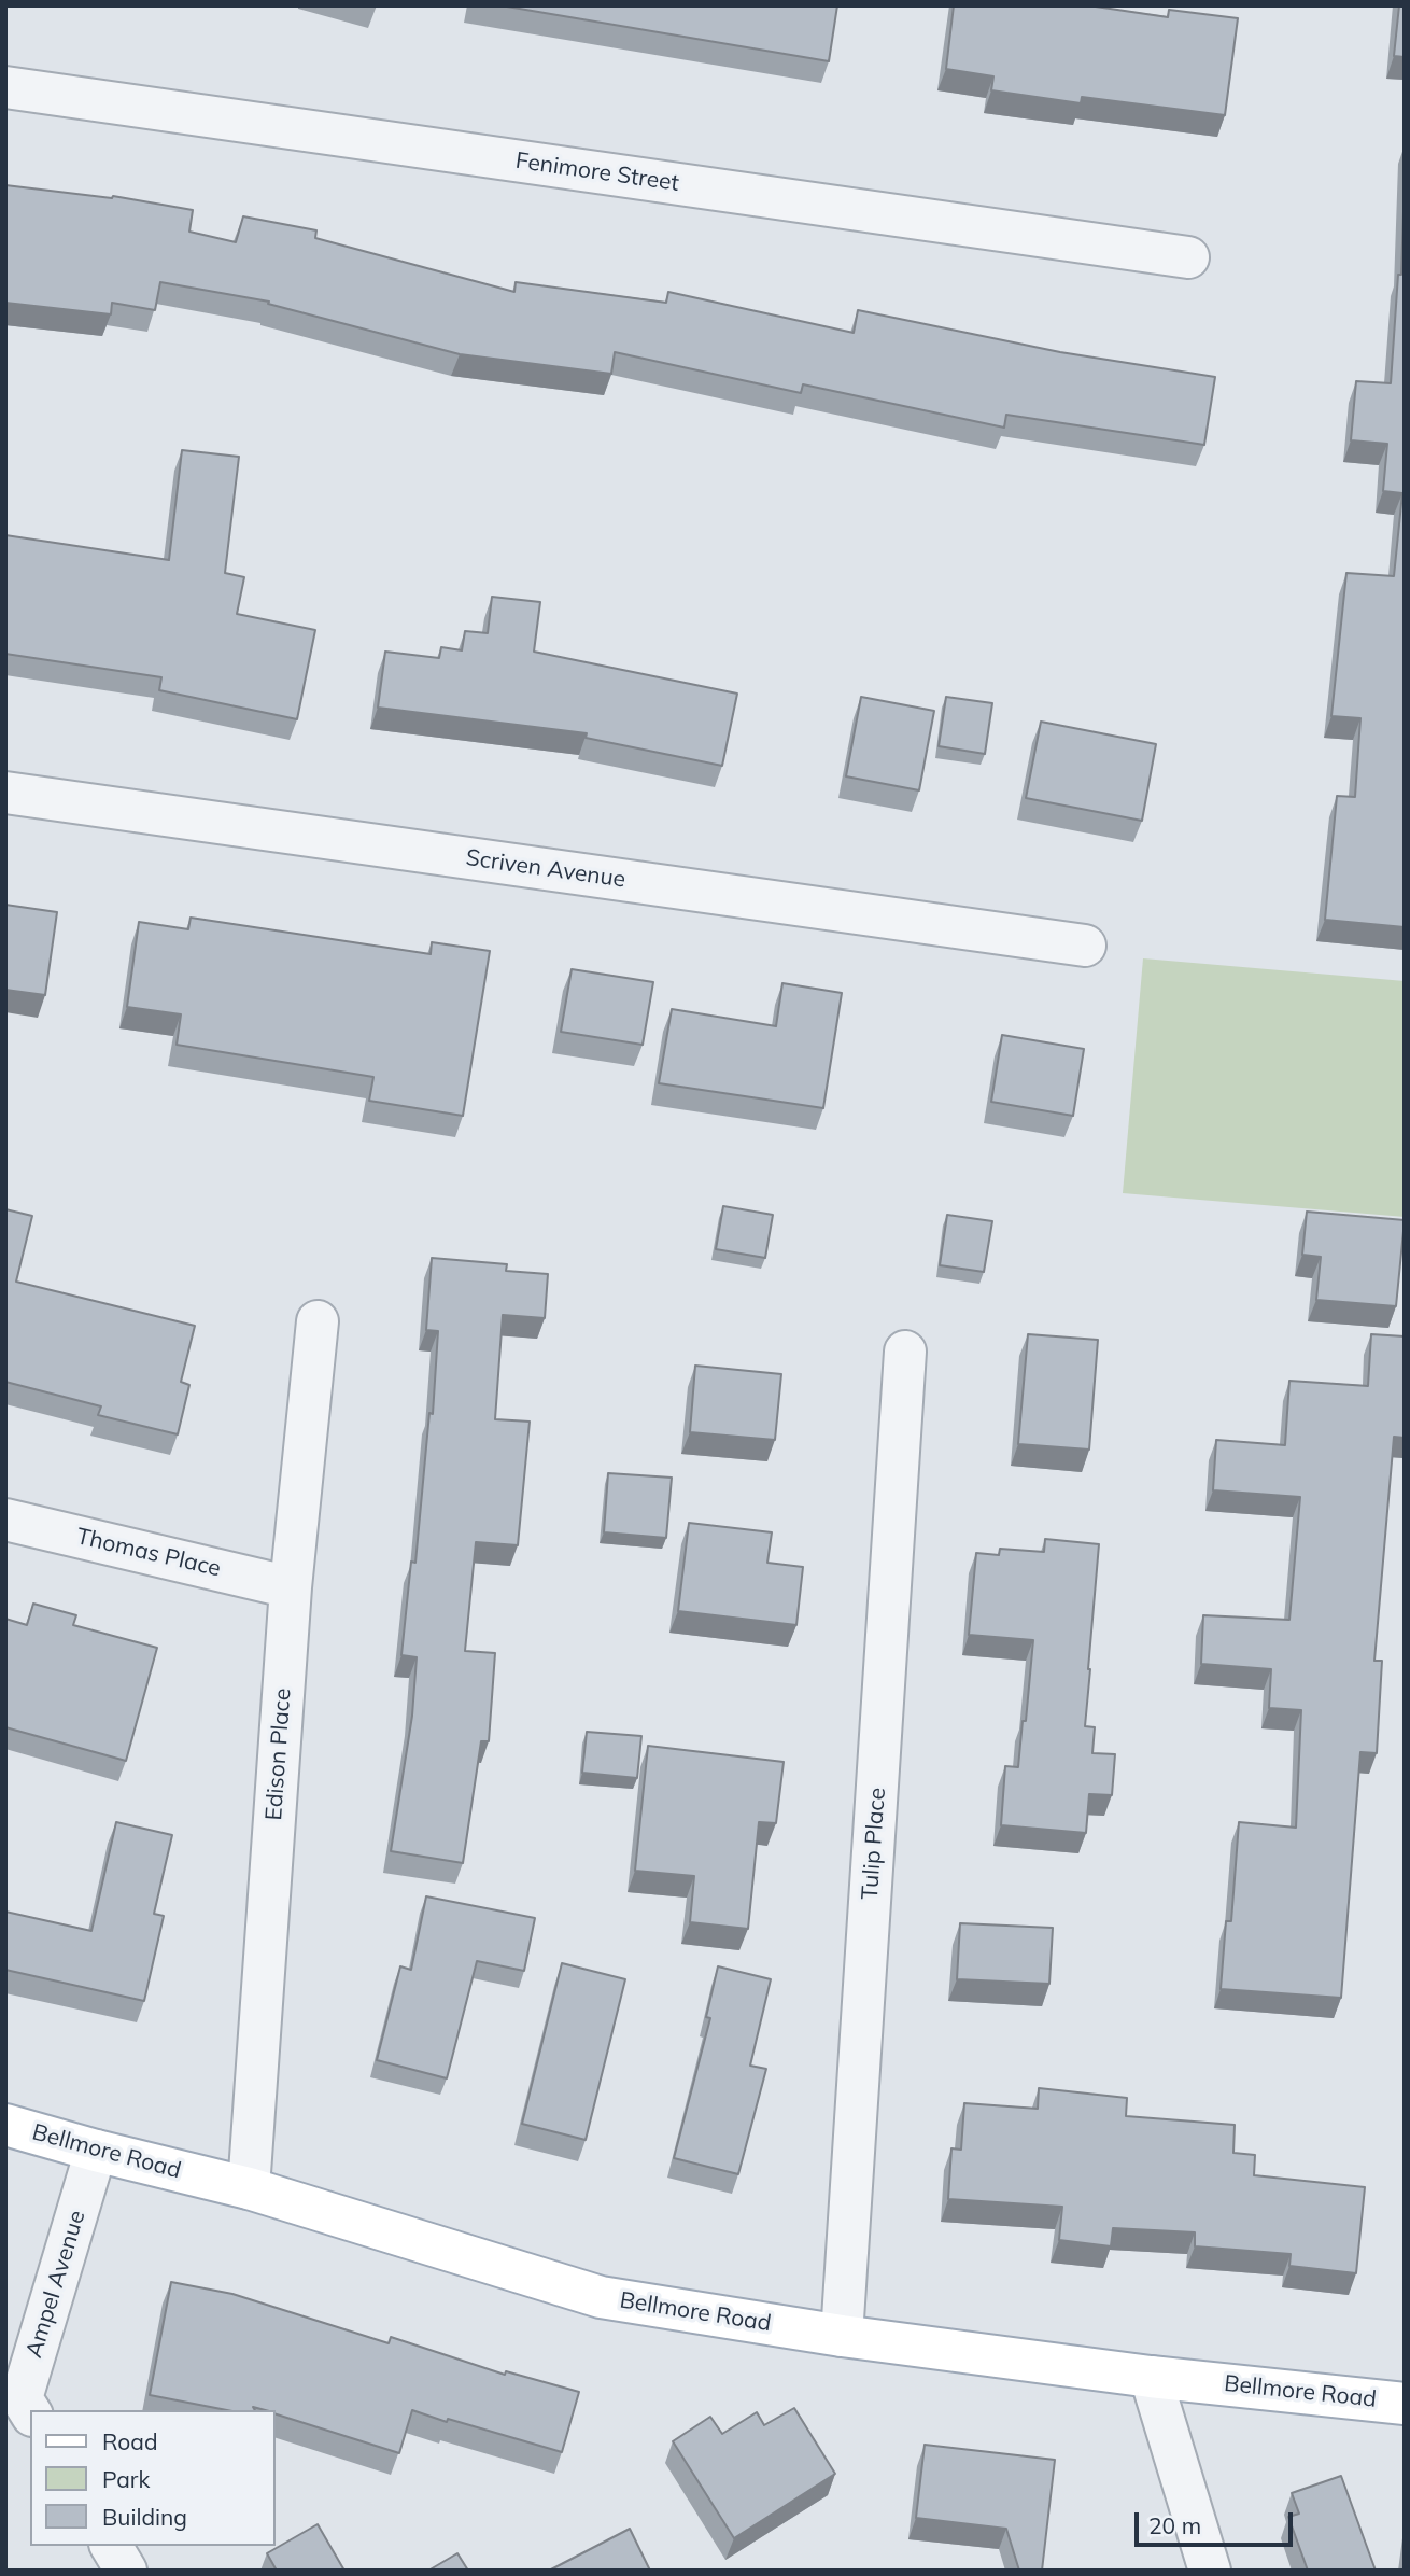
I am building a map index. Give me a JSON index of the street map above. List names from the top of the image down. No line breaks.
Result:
{"streets":{"main road":["Bellmore Road"],"street":["Fenimore Street","Scriven Avenue","Thomas Place","Edison Place","Tulip Place","Ampel Avenue"]},"crossings":[["Thomas Place","Edison Place"],["Edison Place","Bellmore Road"],["Tulip Place","Bellmore Road"],["Bellmore Road","Ampel Avenue"]],"legend":["Road","Park","Building"],"scale_bar":"20 m"}
